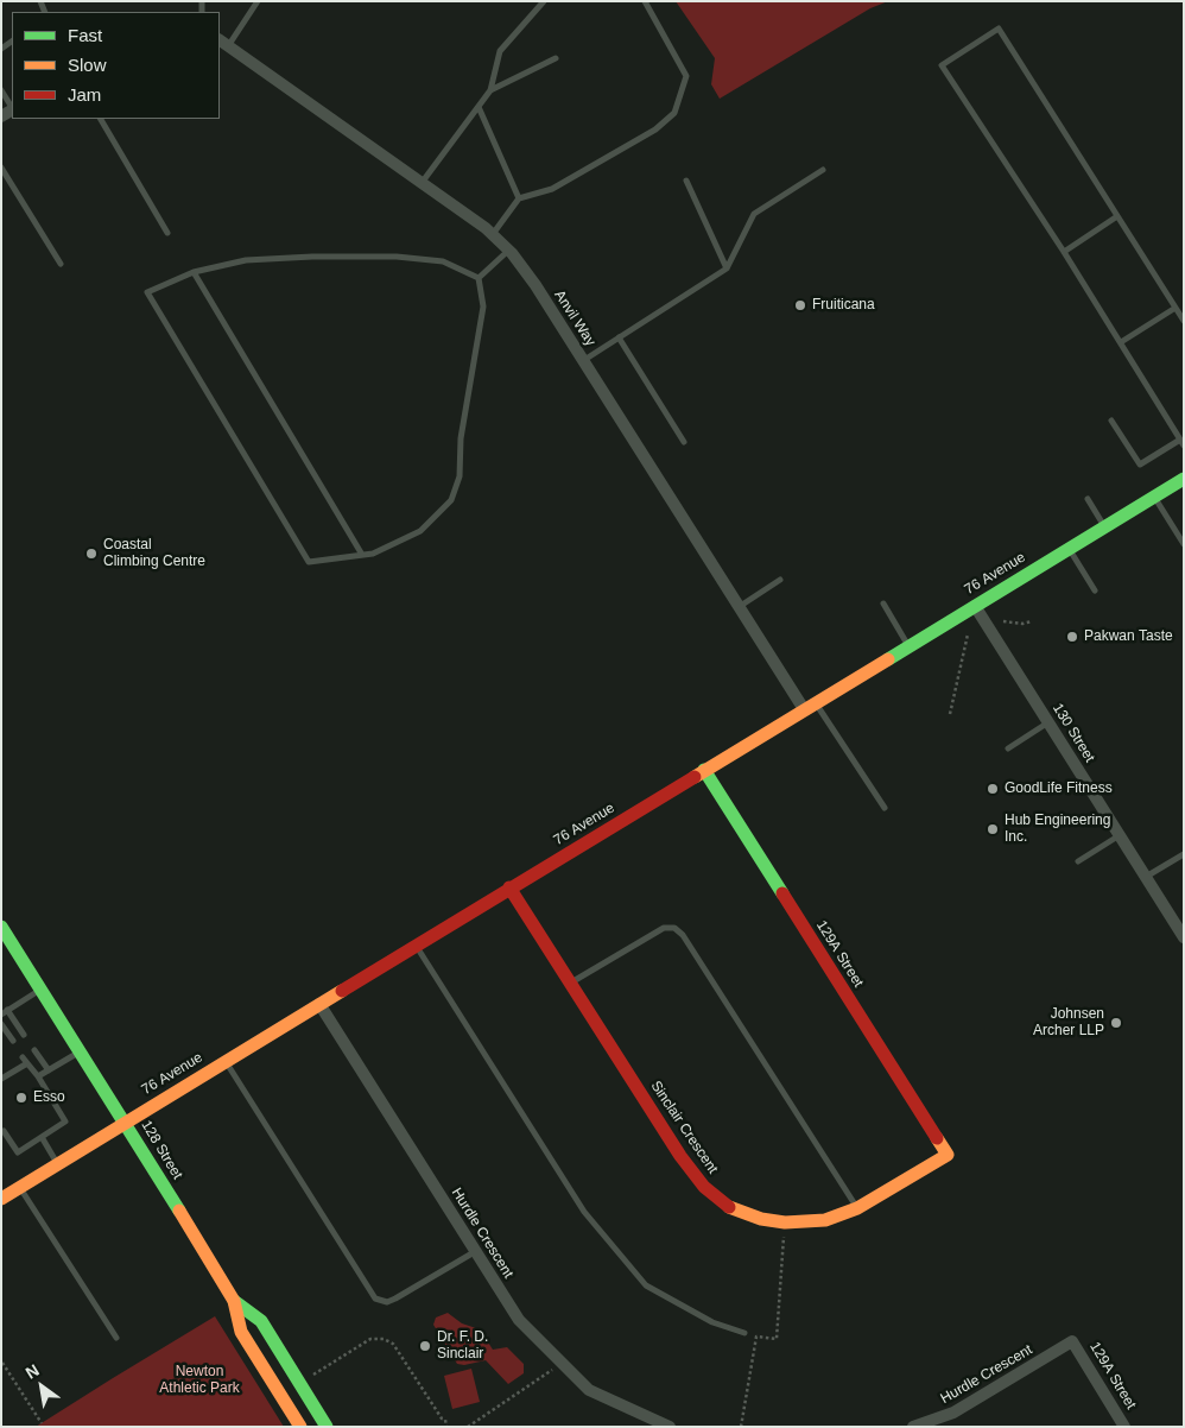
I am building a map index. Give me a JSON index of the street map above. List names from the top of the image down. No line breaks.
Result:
{"streets":{"main road":["76 Avenue","129A Street","Sinclair Crescent","128 Street"],"street":["Anvil Way","130 Street","Hurdle Crescent"]},"crossings":[["Anvil Way","76 Avenue"],["76 Avenue","130 Street"],["76 Avenue","129A Street"],["76 Avenue","Sinclair Crescent"],["76 Avenue","128 Street"],["76 Avenue","Hurdle Crescent"],["129A Street","Sinclair Crescent"],["129A Street","Hurdle Crescent"]],"parks":["Newton Athletic Park"],"places":["Fruiticana","Coastal Climbing Centre","Pakwan Taste","GoodLife Fitness","Hub Engineering Inc.","Johnsen Archer LLP","Esso","Dr. F. D. Sinclair"],"legend":["Fast","Slow","Jam"],"north":"top left"}
